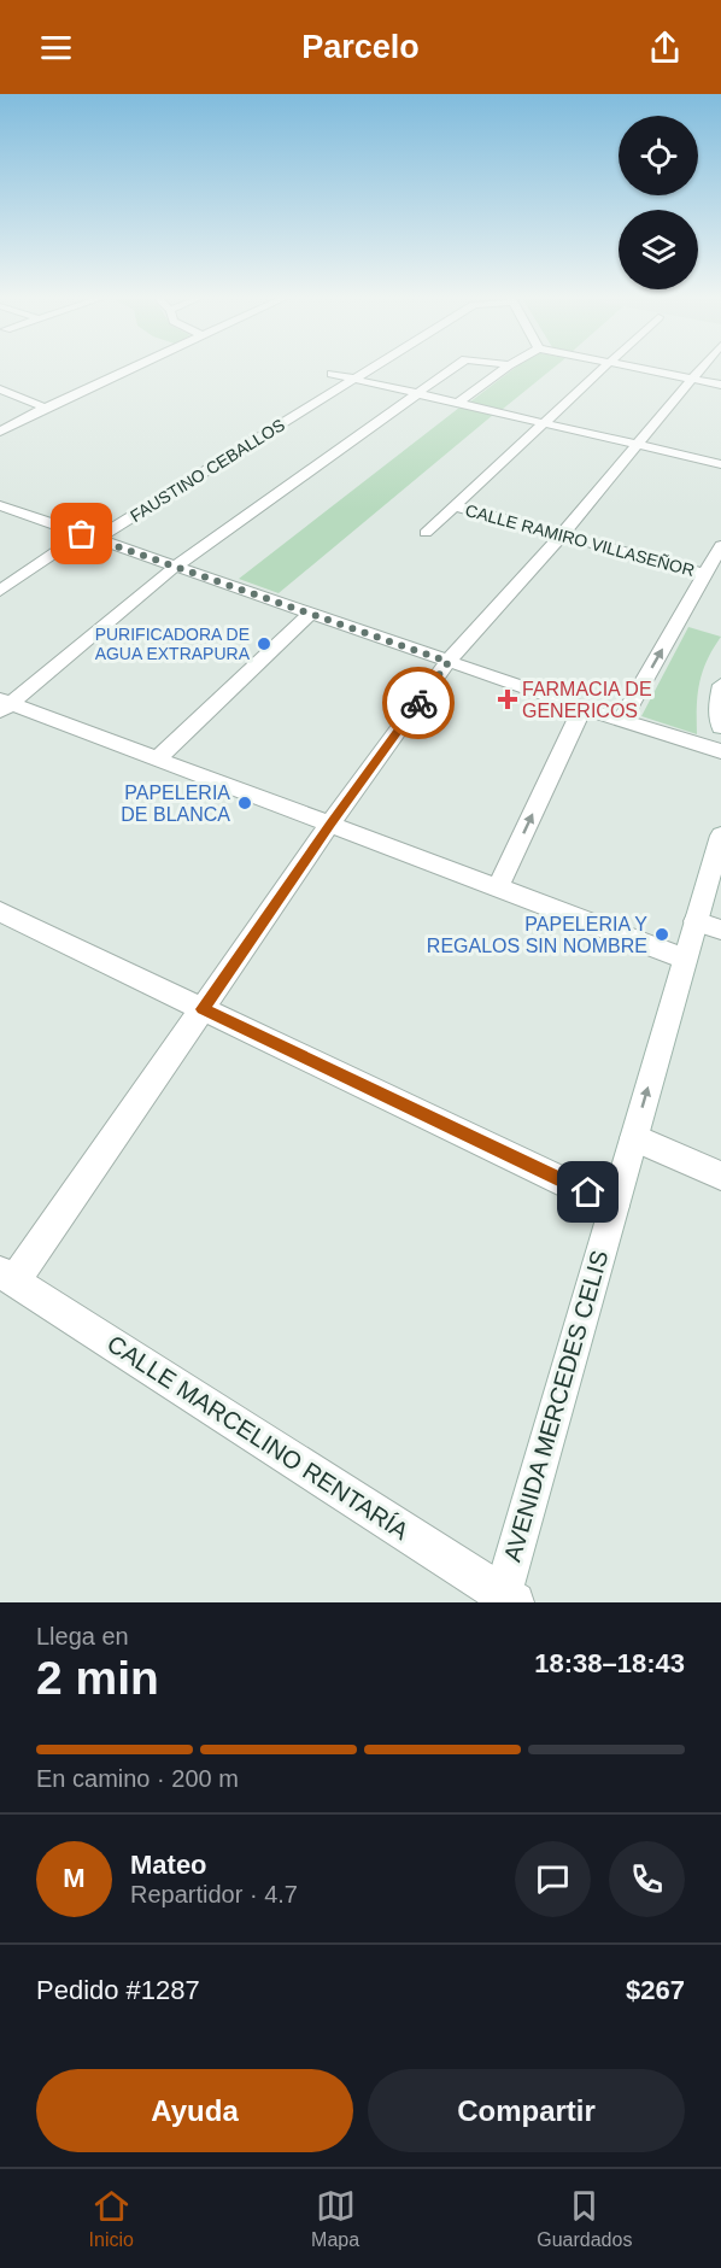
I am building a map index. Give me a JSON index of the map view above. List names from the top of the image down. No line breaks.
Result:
{"streets":{"street":["FAUSTINO CEBALLOS","CALLE RAMIRO VILLASEÑOR","AVENIDA MERCEDES CELIS","CALLE MARCELINO RENTARÍA"]},"crossings":[["AVENIDA MERCEDES CELIS","CALLE MARCELINO RENTARÍA"]],"places":{"other":["PURIFICADORA DE AGUA EXTRAPURA","PAPELERIA DE BLANCA","PAPELERIA Y REGALOS SIN NOMBRE"],"health":["FARMACIA DE GENERICOS"]},"page":{"header":"Parcelo","heading":["2 min","Llega en","18:38–18:43"],"panel":["Mateo","Repartidor · 4.7","Pedido #1287","$267"],"bar":"En camino · 200 m","round":"M","buttons":["Ayuda","Compartir"],"tabs":["Inicio","Mapa","Guardados"]}}
